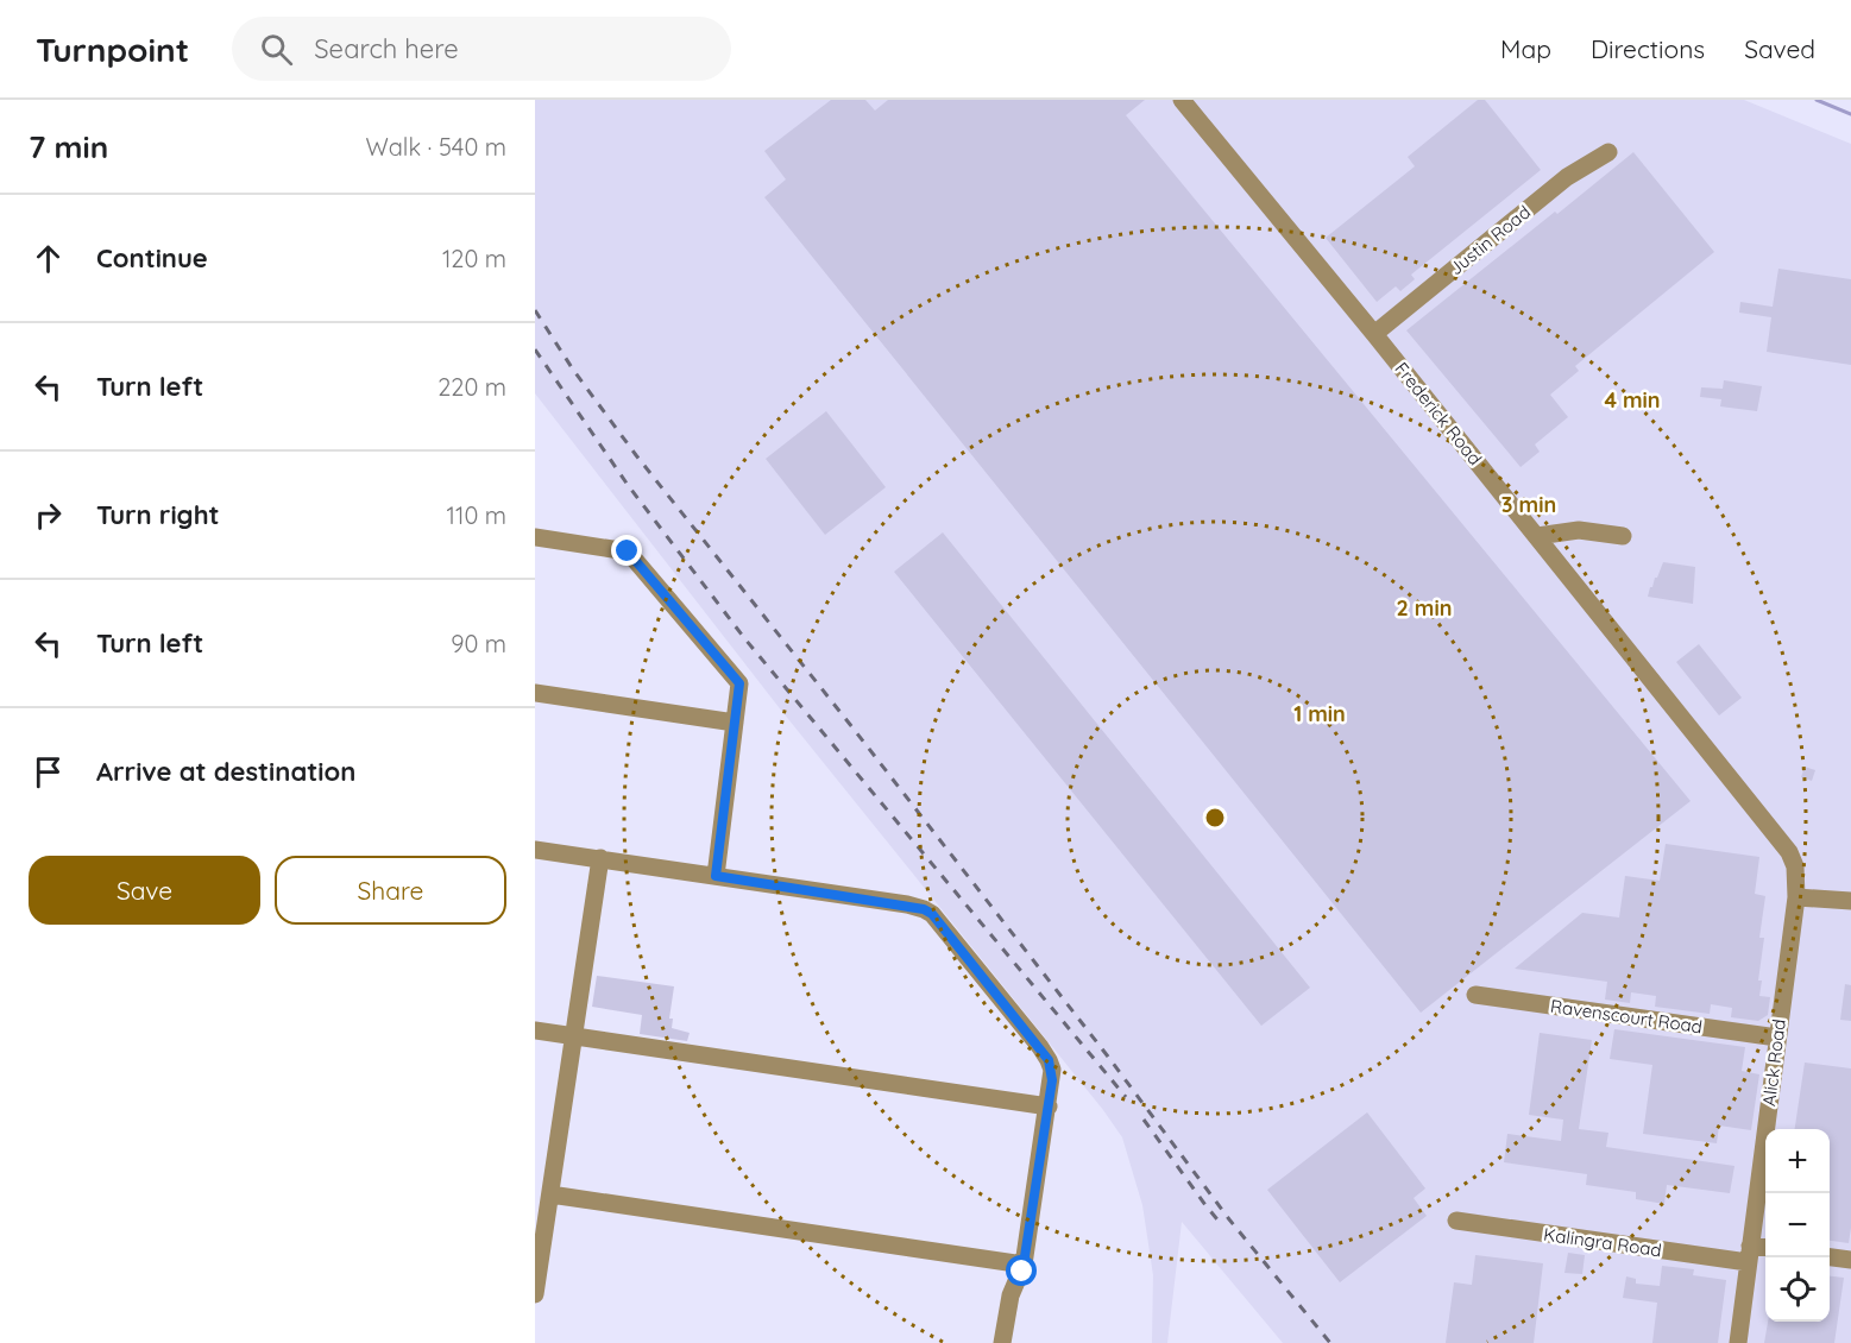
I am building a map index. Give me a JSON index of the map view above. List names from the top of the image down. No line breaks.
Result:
{"streets":{"street":["Justin Road","Frederick Road","Ravenscourt Road","Alick Road","Kalingra Road"]},"crossings":[["Justin Road","Frederick Road"],["Frederick Road","Alick Road"],["Ravenscourt Road","Alick Road"],["Alick Road","Kalingra Road"]],"page":{"header":"Turnpoint","search":"Search here","nav":["Map","Directions","Saved"],"heading":["7 min","Walk · 540 m"],"list":[["Continue","120 m"],["Turn left","220 m"],["Turn right","110 m"],["Turn left","90 m"],"Arrive at destination"],"buttons":["Save","Share"],"map_buttons":["+","−"]},"rings":["4 min","3 min","2 min","1 min"]}
